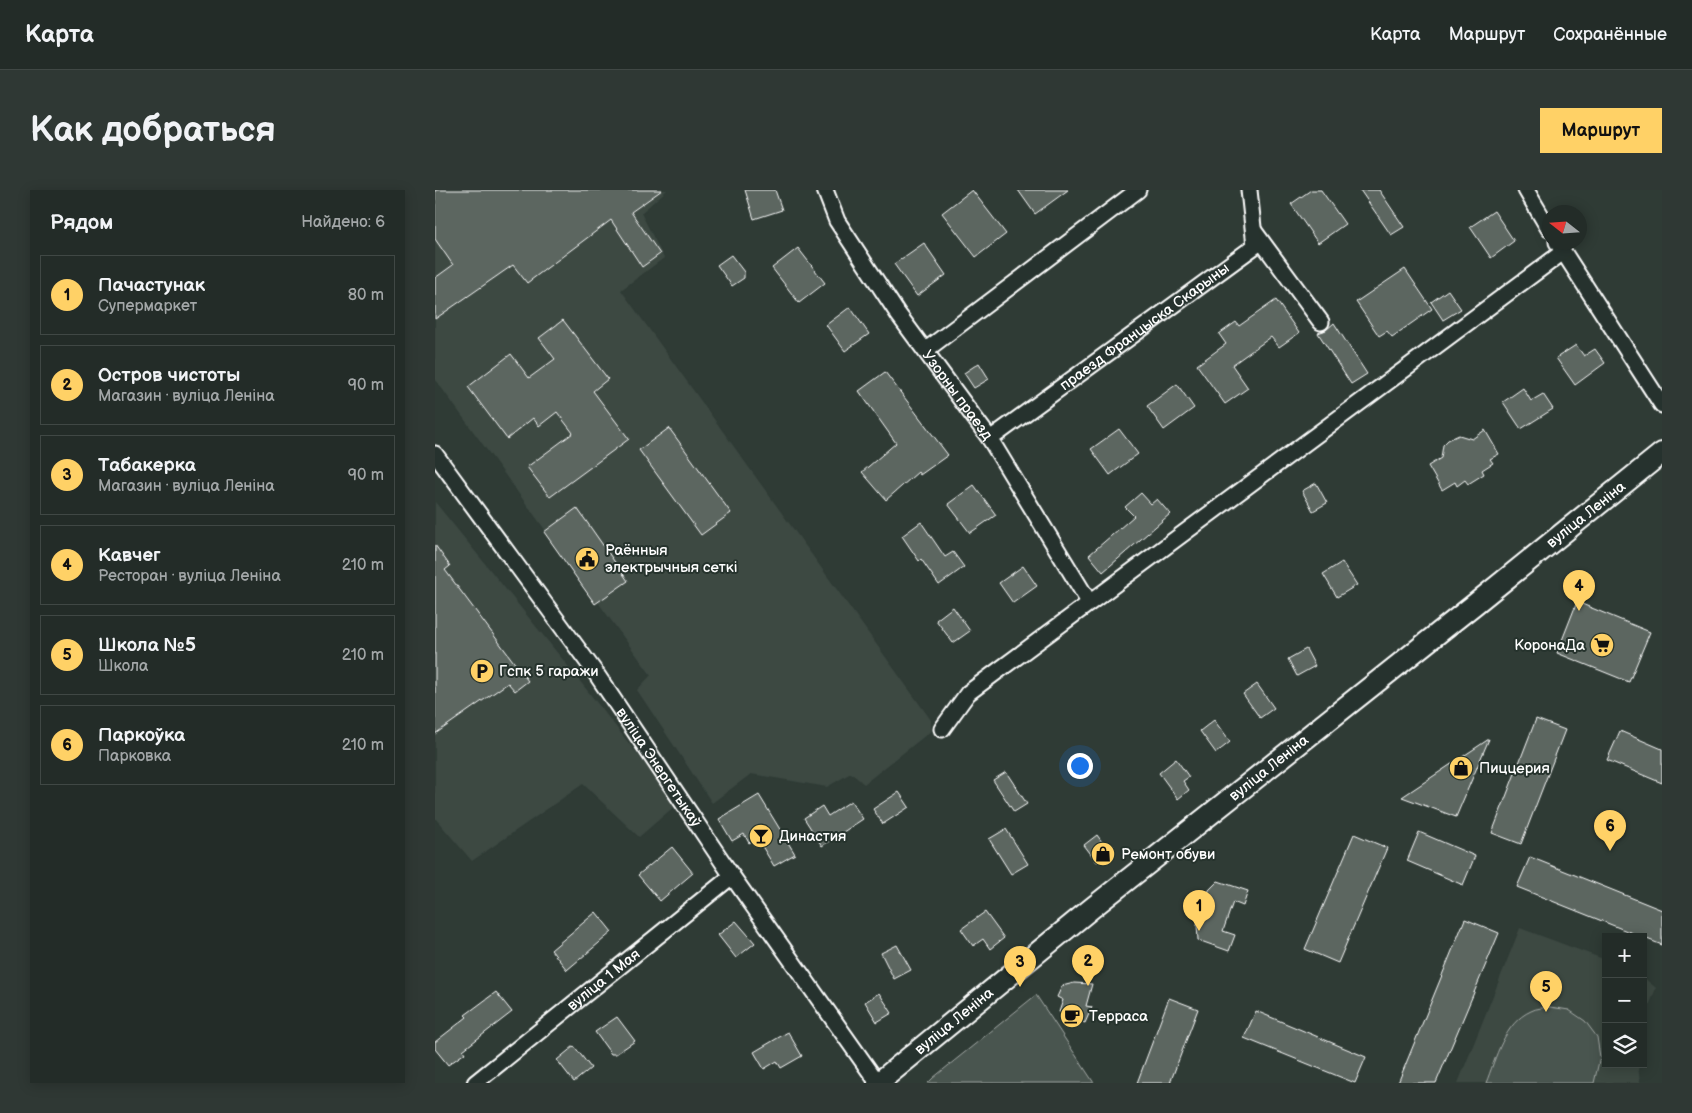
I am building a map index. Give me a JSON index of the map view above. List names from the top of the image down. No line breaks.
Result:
{"streets":{"main road":["вуліца Леніна"],"street":["праезд Францыска Скарыны","Узорны праезд","вуліца Энергетыкаў","вуліца 1 Мая"]},"crossings":[["праезд Францыска Скарыны","Узорны праезд"],["вуліца Леніна","вуліца Энергетыкаў"],["вуліца Энергетыкаў","вуліца 1 Мая"]],"places":{"public building":["Раённыя электрычныя сеткі"],"supermarket":["КоронаДа"],"parking":["Гспк 5 гаражи"],"shop":["Пиццерия","Ремонт обуви"],"bar":["Династия"],"cafe":["Терраса"]},"north":"left","page":{"header":"Карта","nav":["Карта","Маршрут","Сохранённые"],"buttons":"Маршрут","title":"Как добраться","heading":["Рядом","Найдено: 6"],"list":[{"mark":"1","name":"Пачастунак","note":"Супермаркет","value":"80 m"},{"mark":"2","name":"Остров чистоты","note":"Магазин · вуліца Леніна","value":"90 m"},{"mark":"3","name":"Табакерка","note":"Магазин · вуліца Леніна","value":"90 m"},{"mark":"4","name":"Кавчег","note":"Ресторан · вуліца Леніна","value":"210 m"},{"mark":"5","name":"Школа №5","note":"Школа","value":"210 m"},{"mark":"6","name":"Паркоўка","note":"Парковка","value":"210 m"}],"pins":["4","6","1","2","3","5"],"map_buttons":["+","−"]}}
